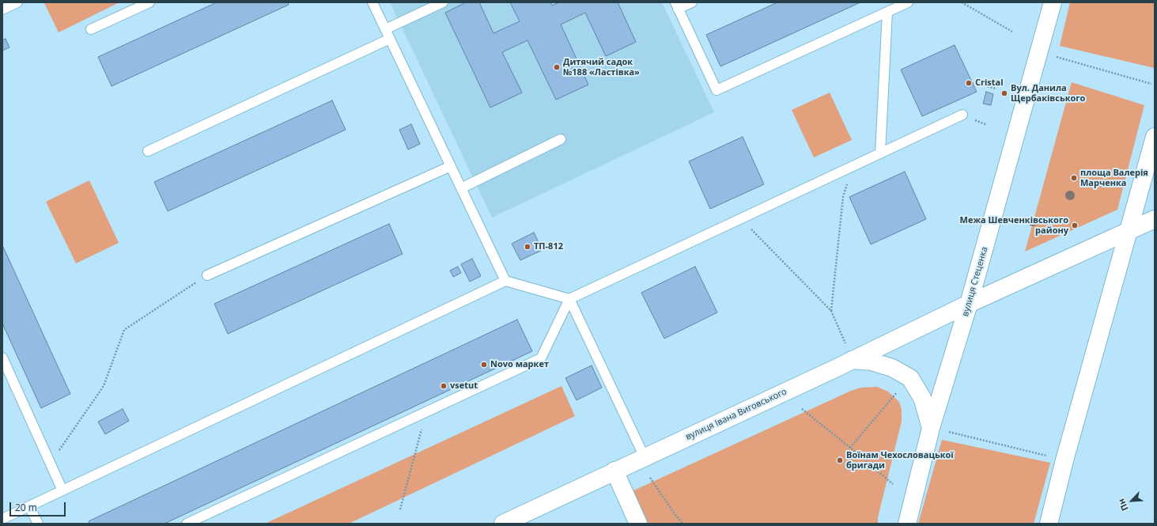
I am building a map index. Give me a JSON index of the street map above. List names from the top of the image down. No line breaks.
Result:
{"streets":{"main road":["вулиця Стеценка","вулиця Івана Виговського"]},"crossings":[["вулиця Стеценка","вулиця Івана Виговського"]],"places":["Дитячий садок №188 «Ластівка»","Cristal","Вул. Данила Щербаківського","площа Валерія Марченка","Межа Шевченківського району","ТП-812","Novo маркет","vsetut","Воїнам Чехословацької бригади"],"scale_bar":"20 m","north":"bottom left"}
